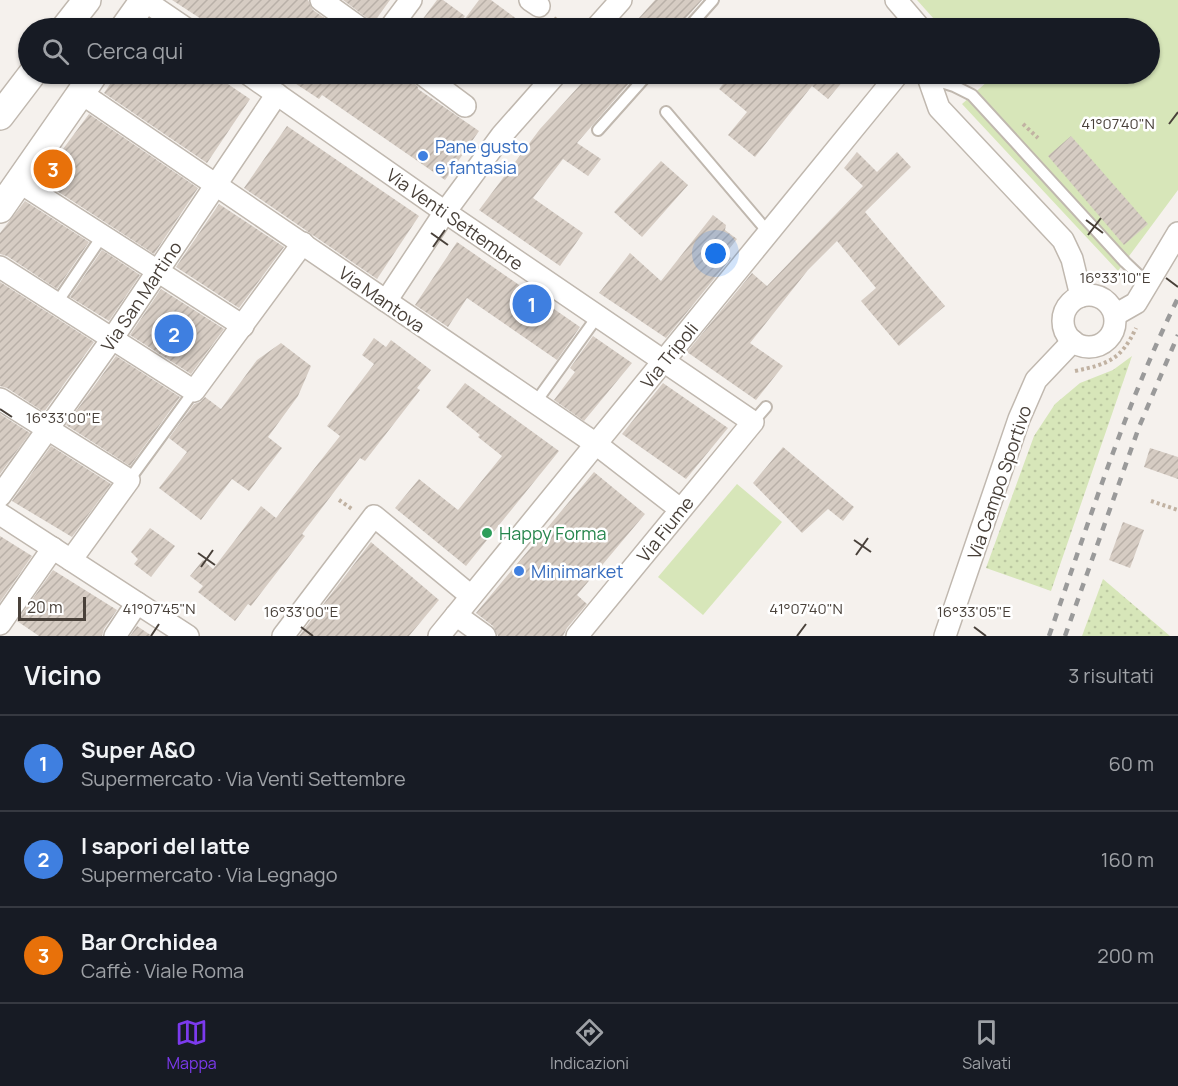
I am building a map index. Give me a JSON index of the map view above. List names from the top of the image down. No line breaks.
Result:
{"streets":{"street":["Via Venti Settembre","Via San Martino","Via Mantova","Via Tripoli","Via Campo Sportivo","Via Fiume"]},"crossings":[["Via Venti Settembre","Via San Martino"],["Via Venti Settembre","Via Tripoli"],["Via Venti Settembre","Via Fiume"],["Via San Martino","Via Mantova"],["Via Mantova","Via Tripoli"],["Via Mantova","Via Fiume"]],"places":["Pane gusto e fantasia","Happy Forma","Minimarket"],"scale_bar":"20 m","page":{"search":"Cerca qui","pins":["3","1","2"],"scale":"20 m","heading":["Vicino","3 risultati"],"list":[{"mark":"1","name":"Super A&O","note":"Supermercato · Via Venti Settembre","value":"60 m"},{"mark":"2","name":"I sapori del latte","note":"Supermercato · Via Legnago","value":"160 m"},{"mark":"3","name":"Bar Orchidea","note":"Caffè · Viale Roma","value":"200 m"}],"nav":["Mappa","Indicazioni","Salvati"]},"coordinates":["41°07'40\"N","16°33'10\"E","16°33'00\"E","41°07'45\"N","16°33'05\"E"]}
